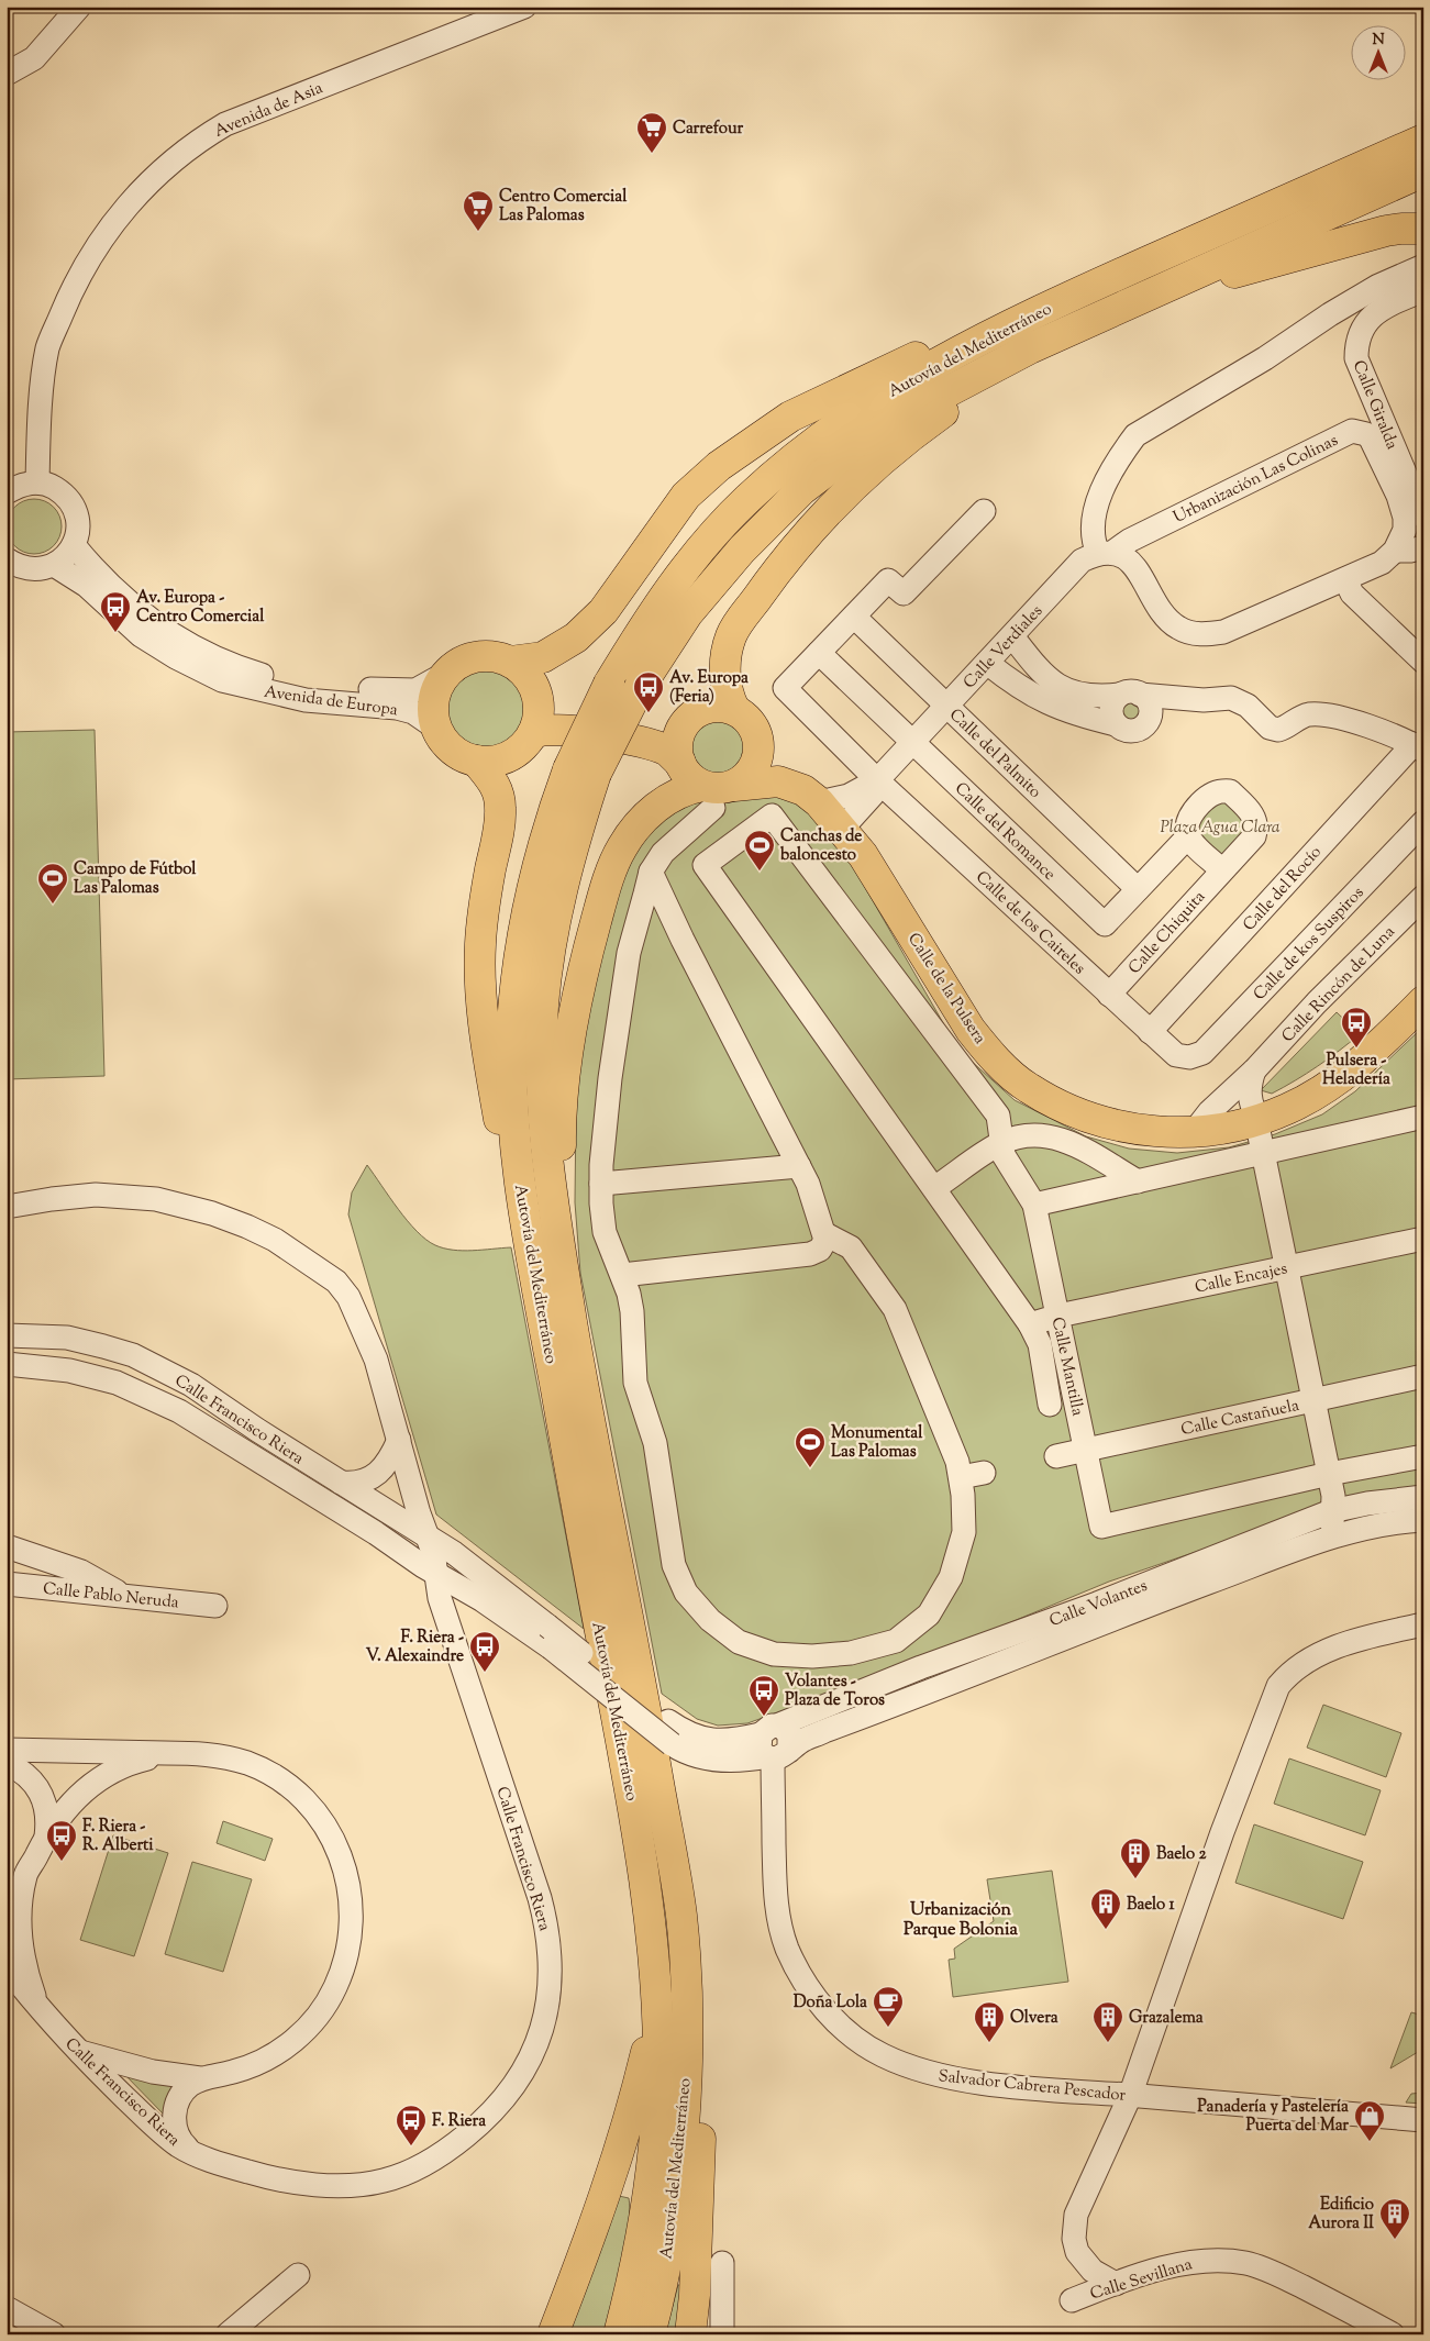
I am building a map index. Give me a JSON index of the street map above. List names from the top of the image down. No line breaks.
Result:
{"streets":{"main road":["Autovía del Mediterráneo","Calle de la Pulsera"],"street":["Avenida de Asia","Calle Giralda","Urbanización Las Colinas","Calle Verdiales","Avenida de Europa","Calle del Palmito","Calle del Romance","Calle del Rocío","Calle de los Caireles","Calle Chiquita","Calle de kos Suspiros","Calle Rincón de Luna","Calle Encajes","Calle Mantilla","Calle Castañuela","Calle Francisco Riera","Calle Pablo Neruda","Calle Volantes","Salvador Cabrera Pescador","Calle Sevillana"]},"crossings":[["Urbanización Las Colinas","Calle Verdiales"],["Calle Verdiales","Calle del Palmito"],["Calle Verdiales","Calle del Romance"],["Calle Verdiales","Calle de los Caireles"],["Calle Verdiales","Calle de la Pulsera"],["Calle del Palmito","Calle del Romance"],["Calle del Romance","Calle de los Caireles"],["Calle del Romance","Calle Chiquita"],["Calle del Rocío","Calle de los Caireles"],["Calle de los Caireles","Calle Chiquita"],["Calle de los Caireles","Calle de kos Suspiros"],["Calle Rincón de Luna","Calle de la Pulsera"],["Calle Encajes","Calle Mantilla"],["Calle Mantilla","Calle Castañuela"],["Calle Francisco Riera","Calle Volantes"],["Calle Francisco Riera","Salvador Cabrera Pescador"],["Calle Volantes","Salvador Cabrera Pescador"]],"districts":["Urbanización Parque Bolonia"],"parks":["Plaza Agua Clara"],"places":{"supermarket":["Carrefour","Centro Comercial Las Palomas"],"bus stop":["Av. Europa - Centro Comercial","Av. Europa (Feria)","Pulsera - Heladería","F. Riera - V. Alexaindre","Volantes - Plaza de Toros","F. Riera - R. Alberti","F. Riera"],"sports":["Canchas de baloncesto","Campo de Fútbol Las Palomas","Monumental Las Palomas"],"building":["Baelo 2","Baelo 1","Olvera","Grazalema","Edificio Aurora II"],"cafe":["Doña Lola"],"shop":["Panadería y Pastelería Puerta del Mar"]},"north":"top"}
